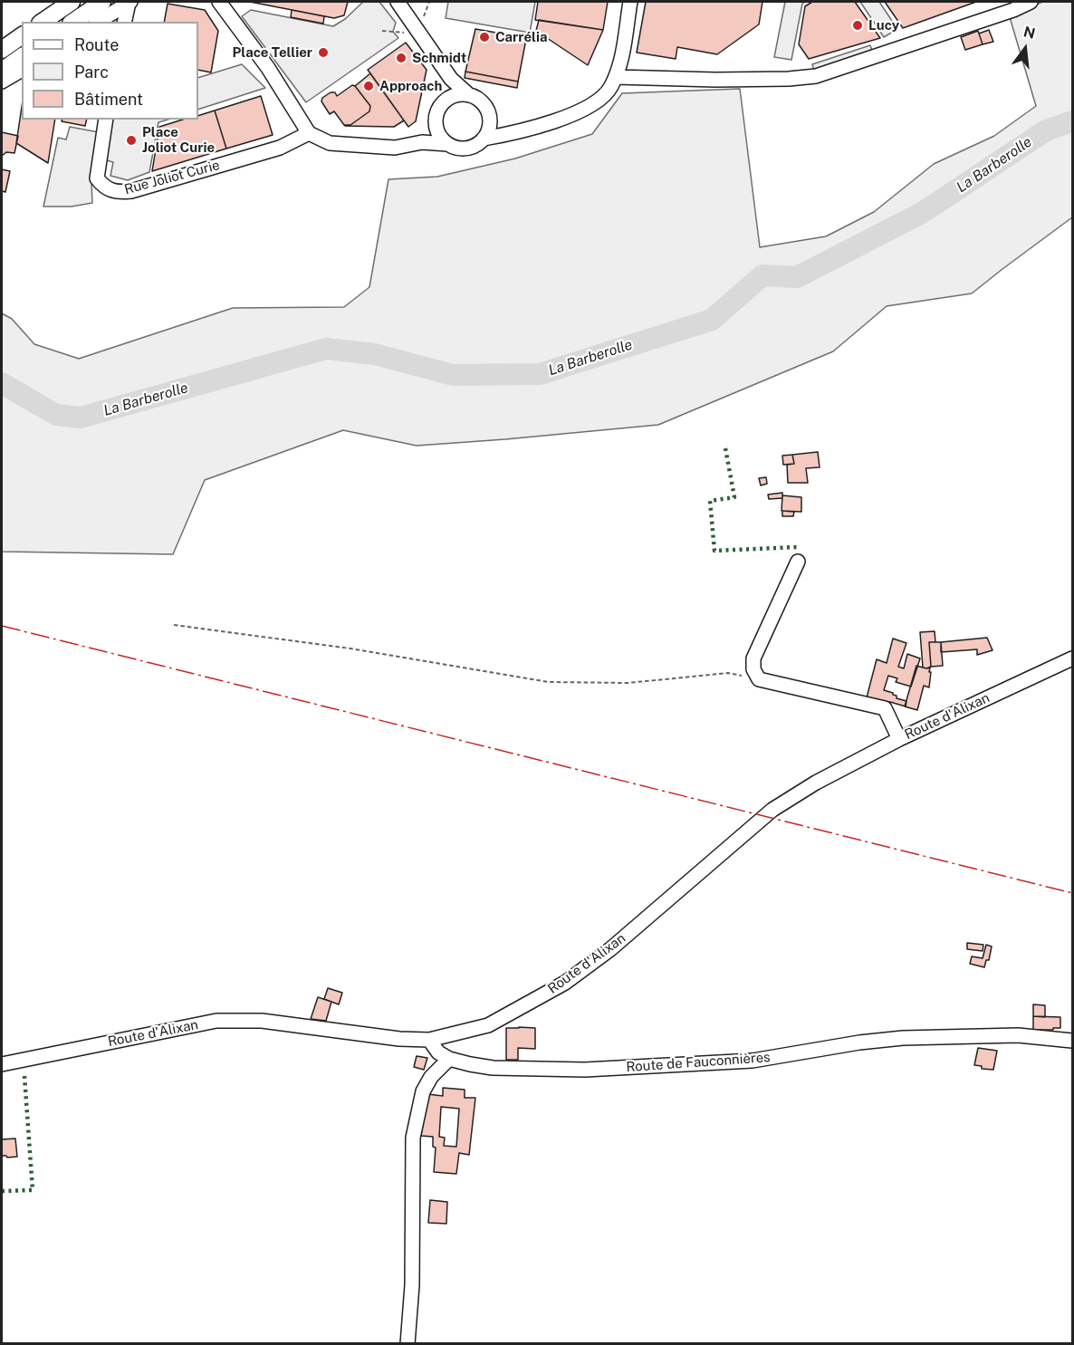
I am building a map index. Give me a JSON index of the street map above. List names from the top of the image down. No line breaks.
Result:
{"streets":{"street":["Rue Joliot Curie","Route d'Alixan","Route de Fauconnières"]},"water":["La Barberolle"],"places":["Lucy","Carrélia","Place Tellier","Schmidt","Approach","Place Joliot Curie"],"legend":["Route","Parc","Bâtiment"],"north":"top"}
